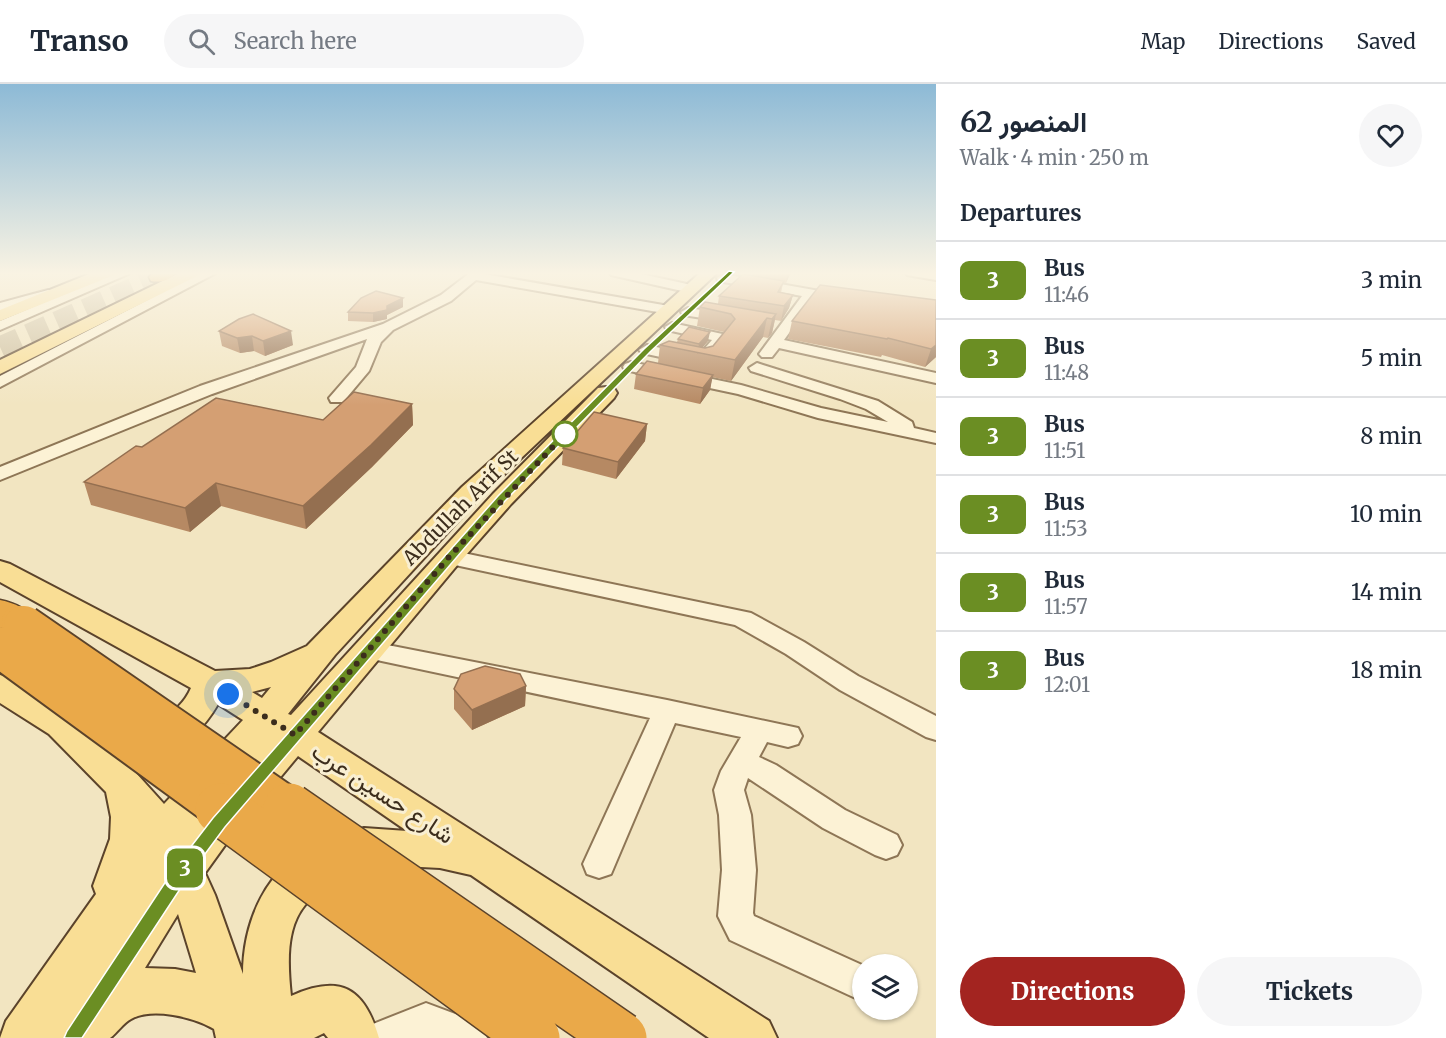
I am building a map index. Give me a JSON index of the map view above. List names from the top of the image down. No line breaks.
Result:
{"streets":{"main road":["Abdullah Arif St","شارع حسين عرب"]},"crossings":[["Abdullah Arif St","شارع حسين عرب"]],"lines":["bus line 3"],"page":{"header":"Transo","search":"Search here","nav":["Map","Directions","Saved"],"on_map":"3","heading":[["المنصور 62","Walk · 4 min · 250 m"],"Departures"],"list":[{"mark":"3","name":"Bus","note":"11:46","value":"3 min"},{"mark":"3","name":"Bus","note":"11:48","value":"5 min"},{"mark":"3","name":"Bus","note":"11:51","value":"8 min"},{"mark":"3","name":"Bus","note":"11:53","value":"10 min"},{"mark":"3","name":"Bus","note":"11:57","value":"14 min"},{"mark":"3","name":"Bus","note":"12:01","value":"18 min"}],"buttons":["Directions","Tickets"]}}
